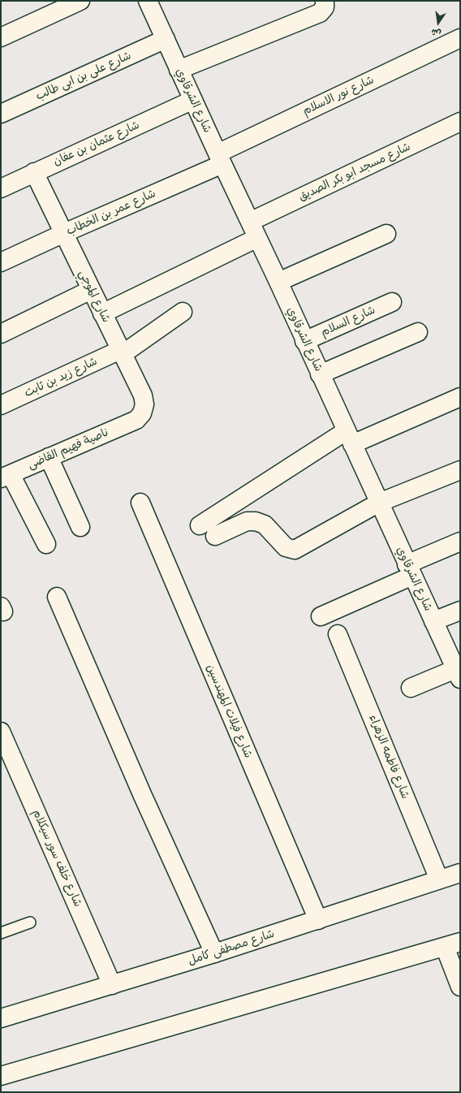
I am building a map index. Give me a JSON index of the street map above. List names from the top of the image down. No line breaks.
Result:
{"streets":{"street":["شارع على بن ابى طالب","شارع نور الاسلام","شارع الشرقاوي","شارع عثمان بن عفان","شارع مسجد ابو بكر الصديق","شارع عمر بن الخطاب","شارع الموجي","شارع السلام","شارع زيد بن ثابت","ناصية فهيم القاضى","شارع فيلات المهندسين","شارع فاطمه الزهراء","شارع خلف سور سيكلام","شارع مصطفى كامل"]},"crossings":[["شارع على بن ابى طالب","شارع الشرقاوي"],["شارع نور الاسلام","شارع الشرقاوي"],["شارع نور الاسلام","شارع عمر بن الخطاب"],["شارع الشرقاوي","شارع عثمان بن عفان"],["شارع الشرقاوي","شارع مسجد ابو بكر الصديق"],["شارع الشرقاوي","شارع عمر بن الخطاب"],["شارع الشرقاوي","شارع السلام"],["شارع عثمان بن عفان","شارع الموجي"],["شارع عمر بن الخطاب","شارع الموجي"],["شارع الموجي","شارع زيد بن ثابت"],["شارع الموجي","ناصية فهيم القاضى"],["شارع فيلات المهندسين","شارع مصطفى كامل"],["شارع فاطمه الزهراء","شارع مصطفى كامل"],["شارع خلف سور سيكلام","شارع مصطفى كامل"]],"north":"bottom"}
